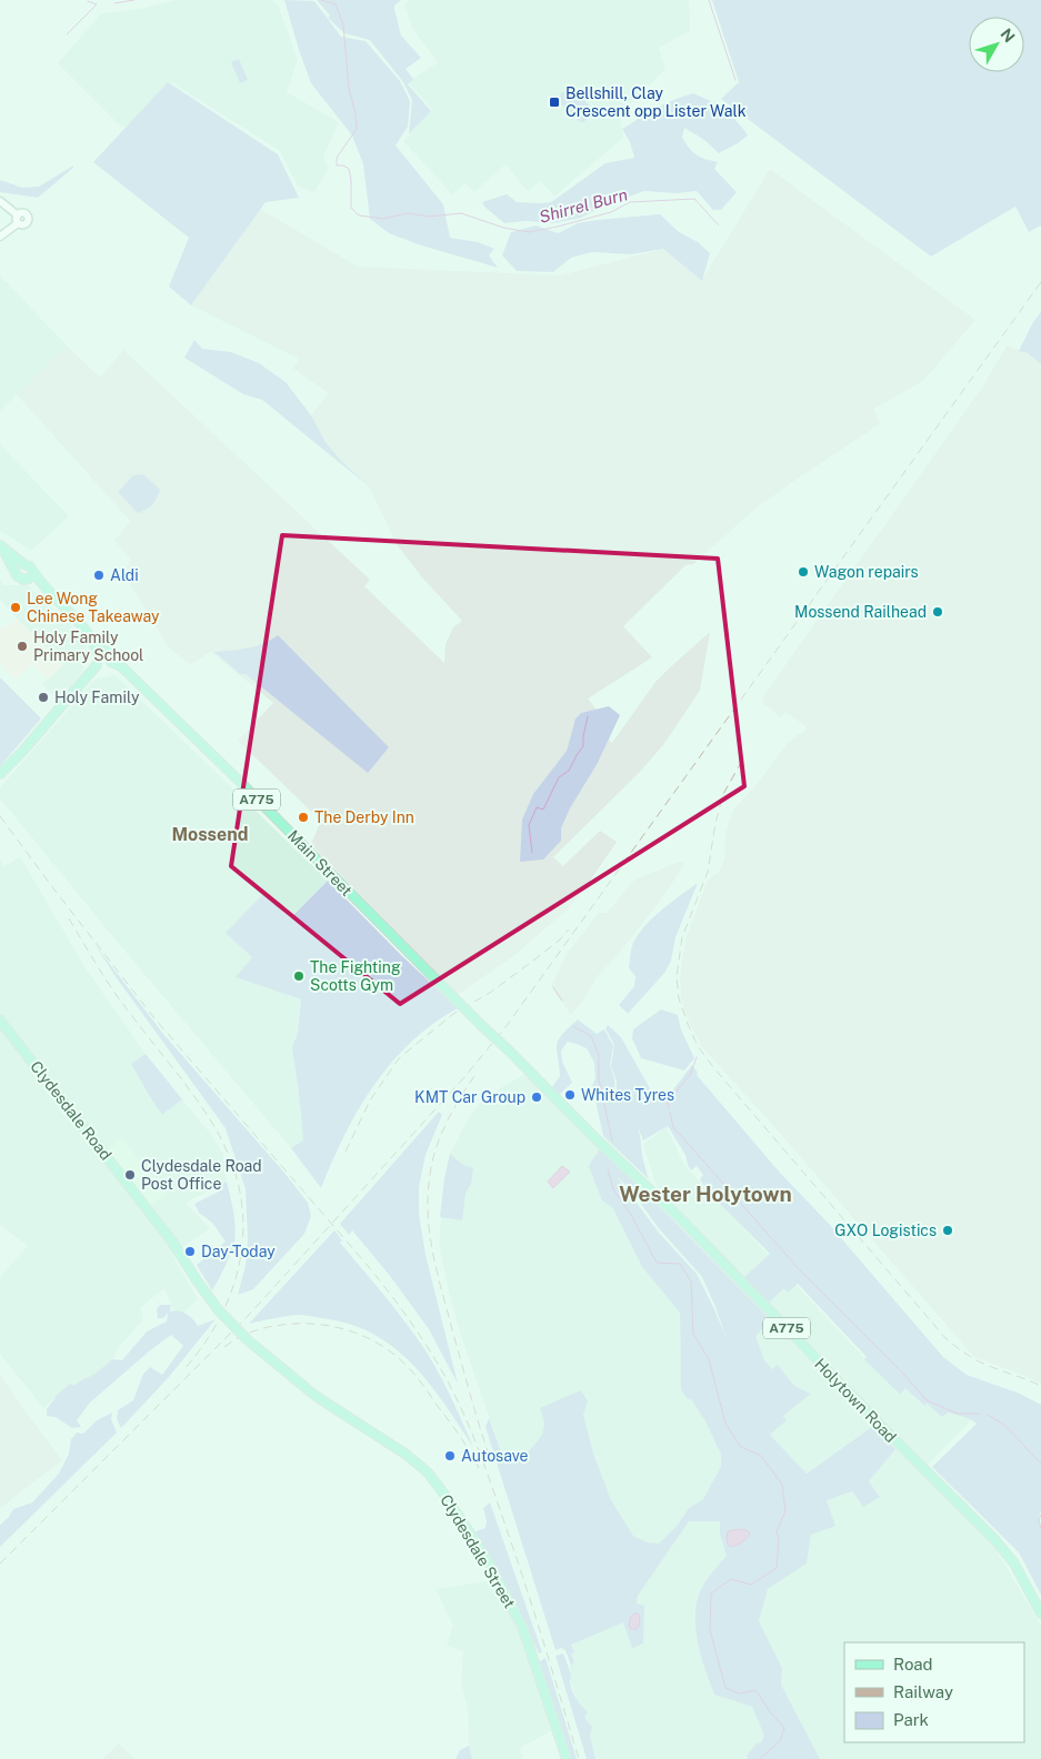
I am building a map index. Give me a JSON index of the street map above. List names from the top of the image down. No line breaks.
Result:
{"streets":{"main road":["A775","Main Street","Clydesdale Road","Holytown Road","Clydesdale Street"]},"crossings":[["Main Street","Holytown Road"],["Clydesdale Road","Clydesdale Street"]],"districts":["Mossend","Wester Holytown"],"water":["Shirrel Burn"],"places":{"transit":["Bellshill, Clay Crescent opp Lister Walk"],"other":["Wagon repairs","Aldi","Lee Wong Chinese Takeaway","Mossend Railhead","Holy Family Primary School","Holy Family","The Derby Inn","The Fighting Scotts Gym","Whites Tyres","KMT Car Group","Clydesdale Road Post Office","GXO Logistics","Day-Today","Autosave"]},"legend":["Road","Railway","Park"],"north":"top right"}
